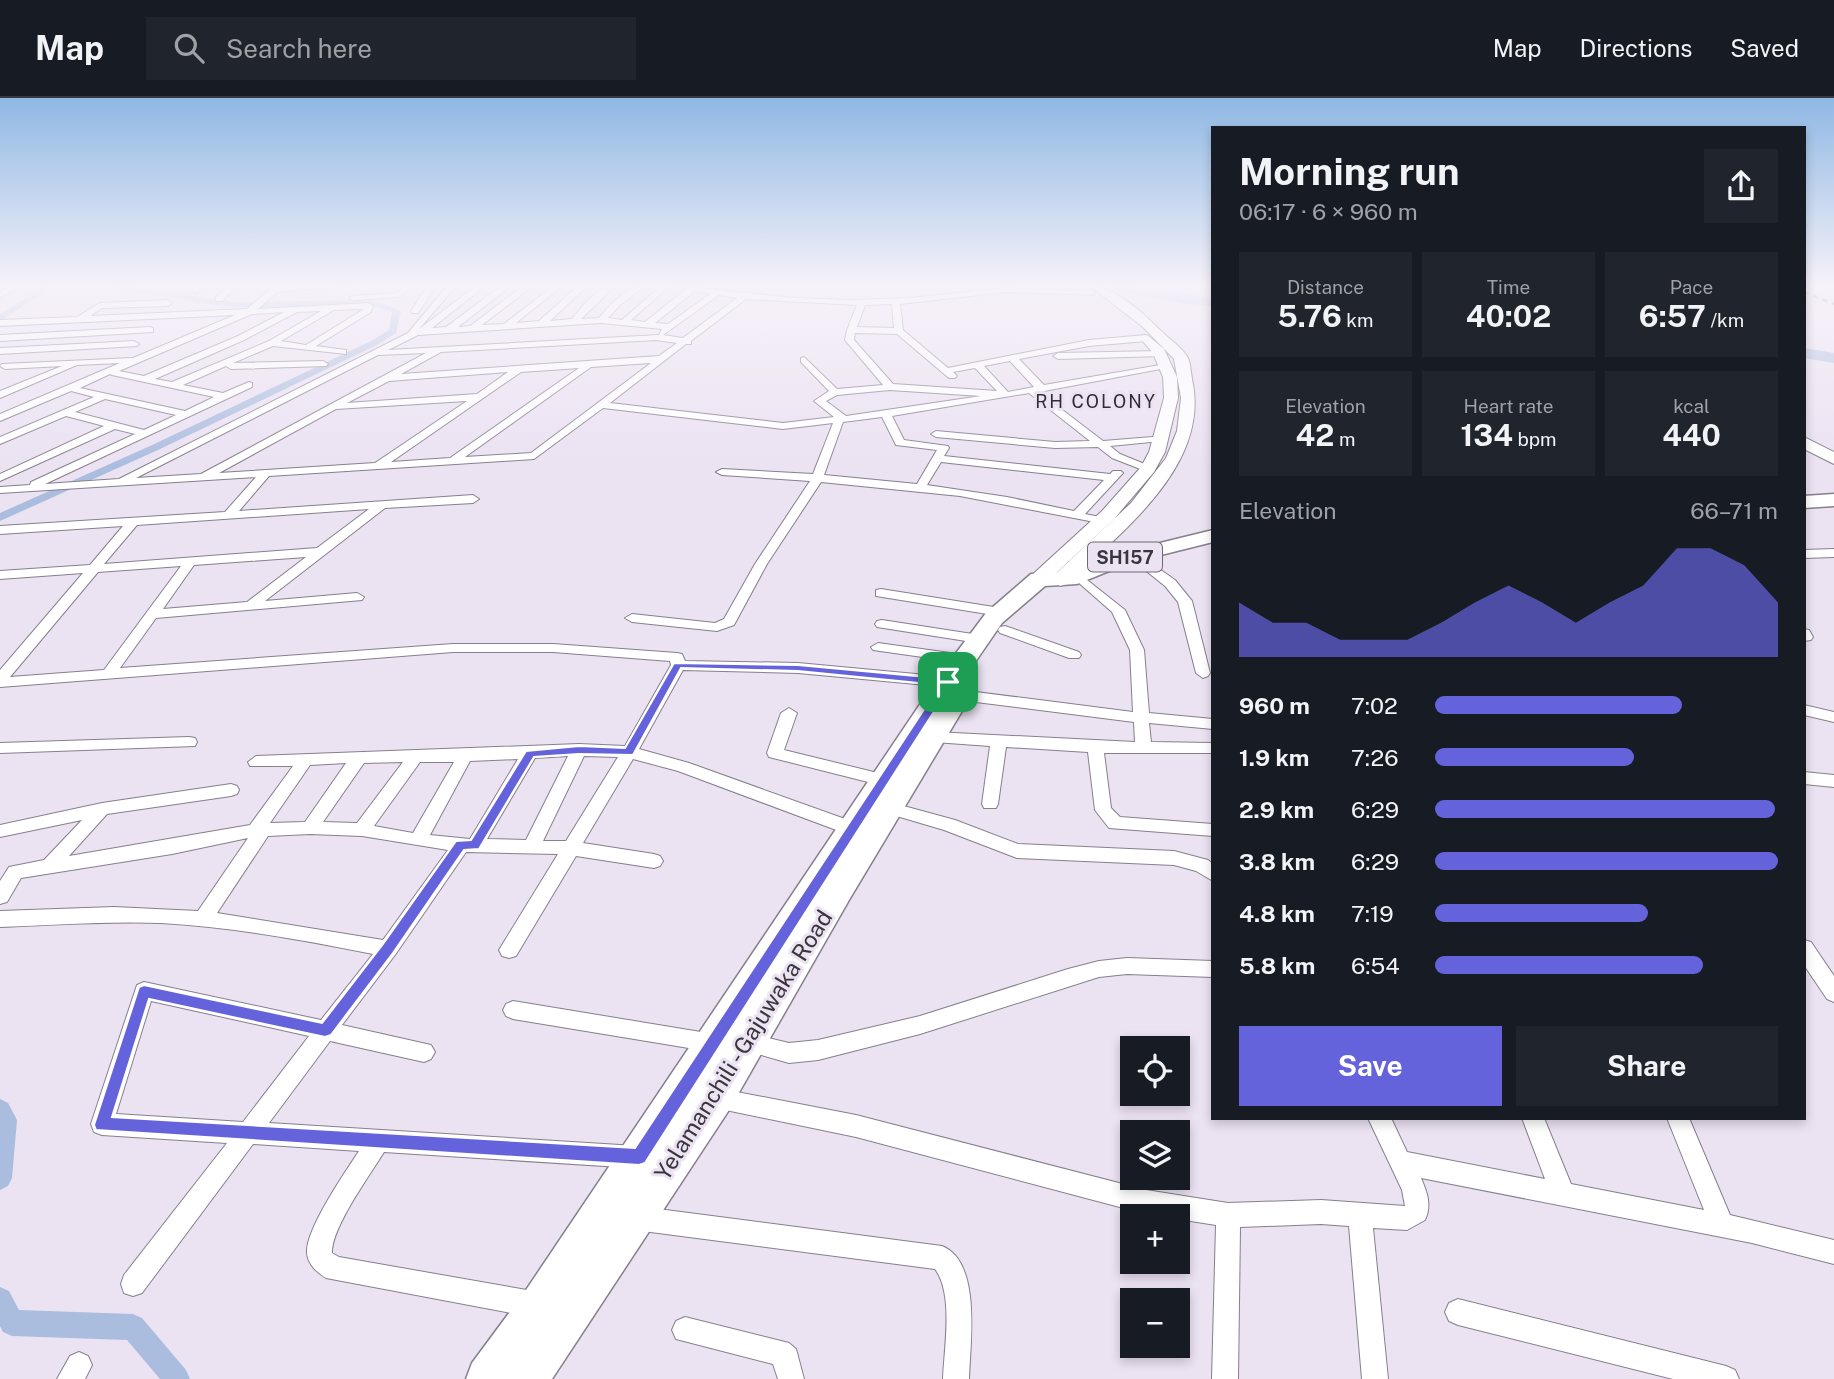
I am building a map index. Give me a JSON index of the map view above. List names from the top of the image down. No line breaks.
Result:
{"streets":{"main road":["SH157","Yelamanchili - Gajuwaka Road"]},"districts":["RH COLONY"],"page":{"header":"Map","search":"Search here","nav":["Map","Directions","Saved"],"heading":["Morning run","06:17 · 6 × 960 m"],"stats":[["Distance","5.76 km"],["Time","40:02"],["Pace","6:57 /km"],["Elevation","42 m"],["Heart rate","134 bpm"],["kcal","440"]],"chart":["Elevation","66–71 m"],"list":[{"name":"960 m","note":"7:02"},{"name":"1.9 km","note":"7:26"},{"name":"2.9 km","note":"6:29"},{"name":"3.8 km","note":"6:29"},{"name":"4.8 km","note":"7:19"},{"name":"5.8 km","note":"6:54"}],"buttons":["Save","Share"],"map_buttons":["+","−"]}}
